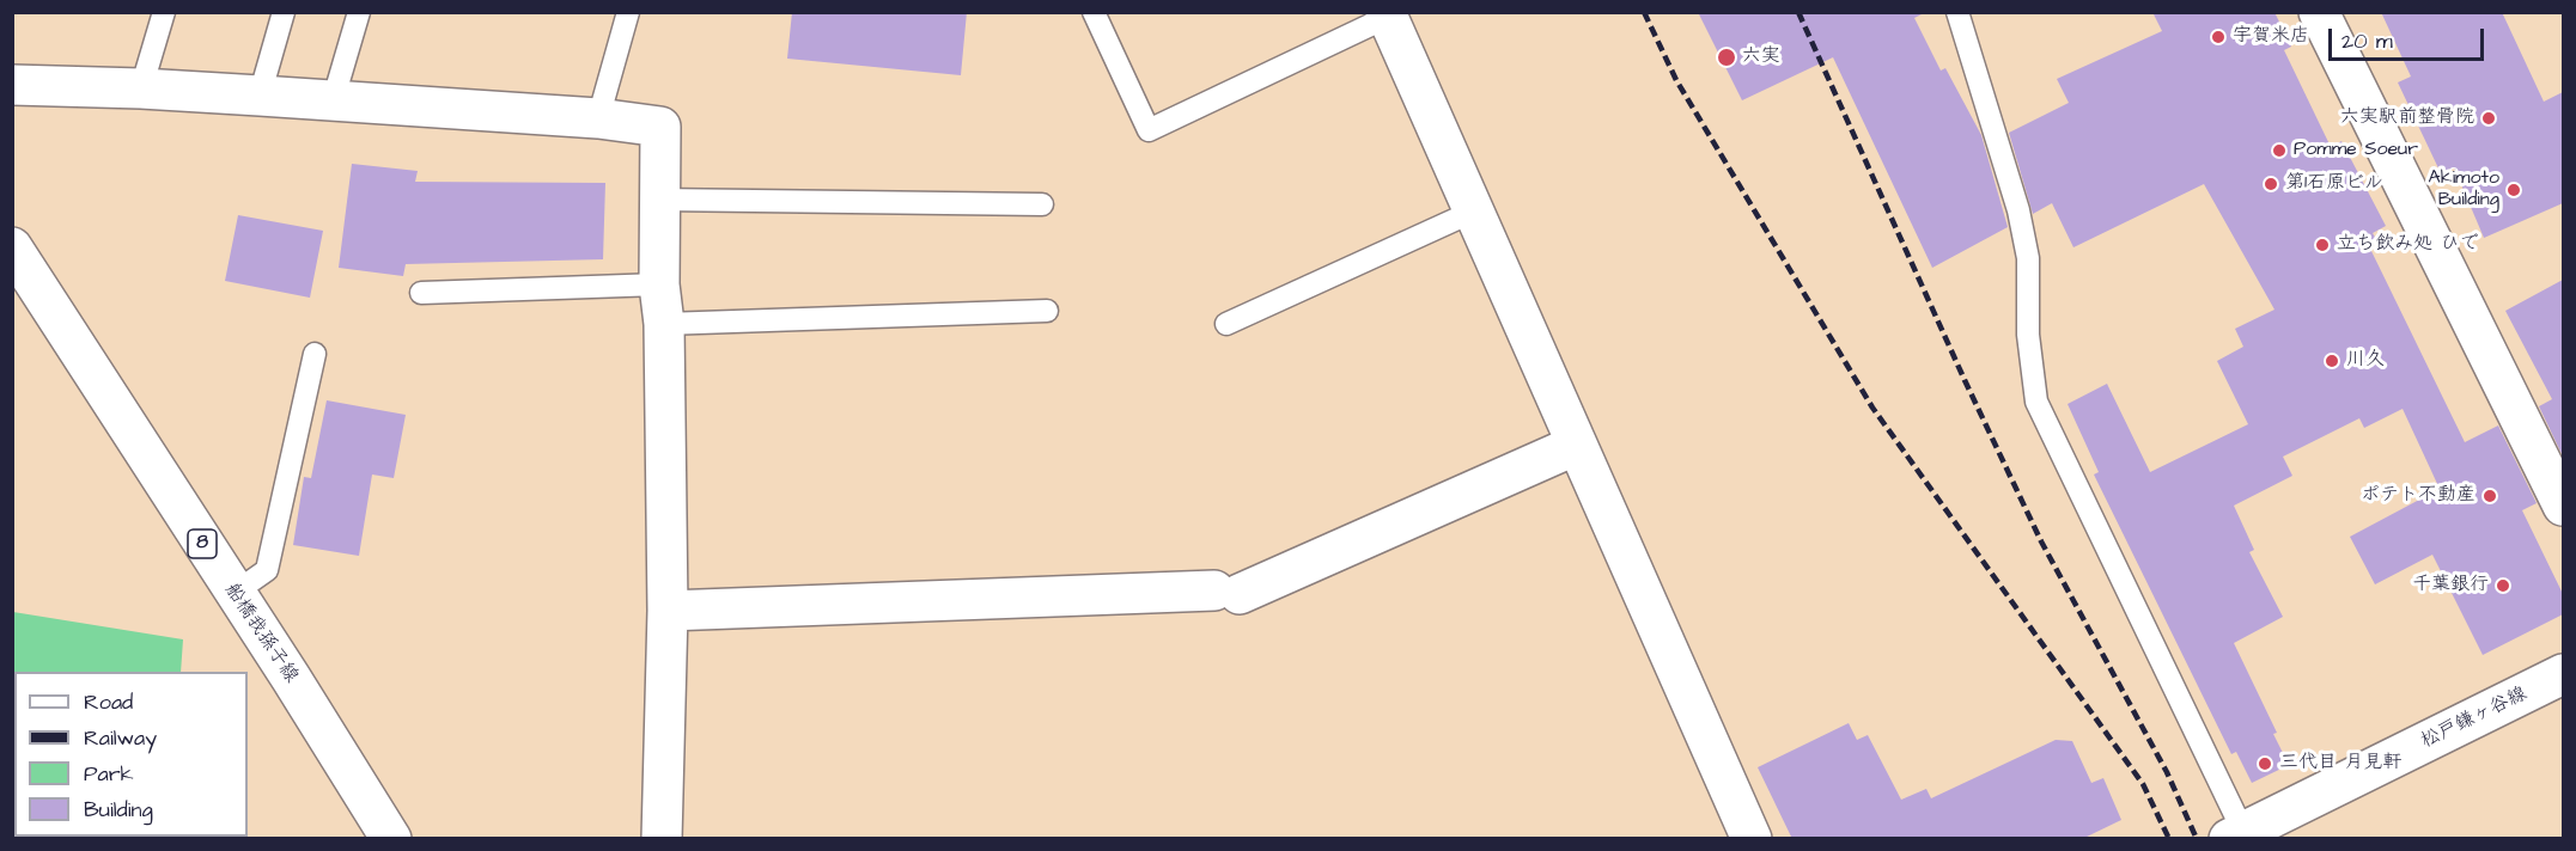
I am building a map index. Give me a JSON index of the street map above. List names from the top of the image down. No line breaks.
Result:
{"streets":{"street":["8","船橋我孫子線","松戸鎌ヶ谷線"]},"places":["宇賀米店","六実","六実駅前整骨院","Pomme Soeur","第1石原ビル","Akimoto Building","立ち飲み処 ひで","川久","ポテト不動産","千葉銀行","三代目 月見軒"],"legend":["Road","Railway","Park","Building"],"scale_bar":"20 m"}
